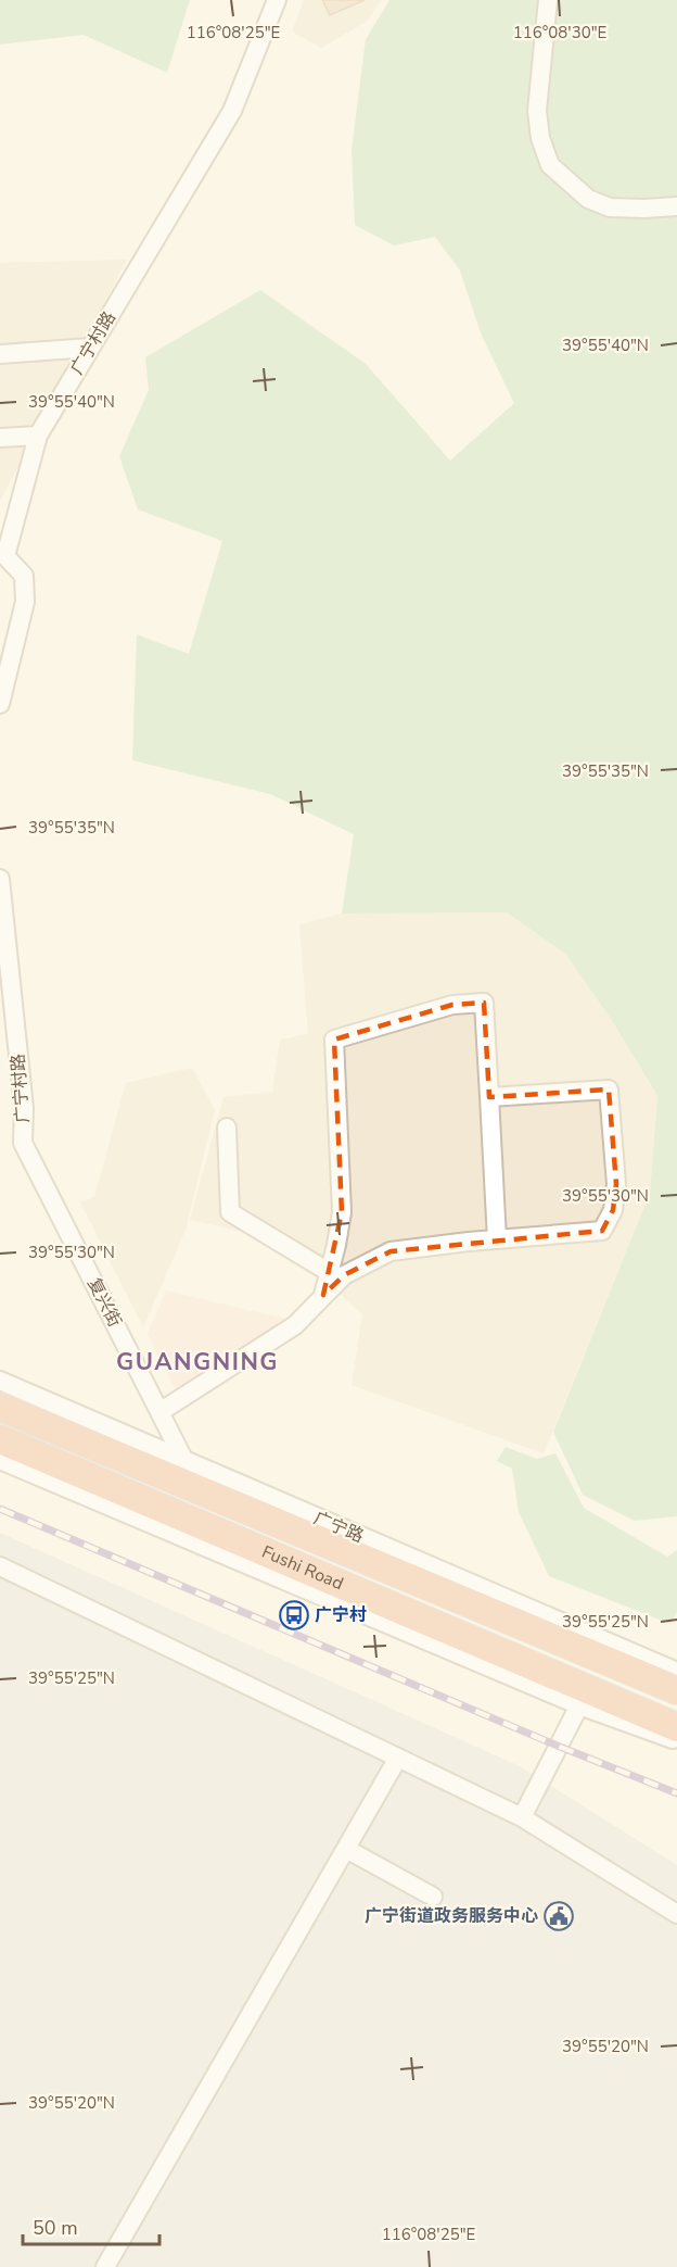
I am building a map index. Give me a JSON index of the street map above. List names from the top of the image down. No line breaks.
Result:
{"streets":{"highway":["Fushi Road"],"street":["广宁村路","复兴街","广宁路"]},"crossings":[["广宁村路","复兴街"],["复兴街","广宁路"]],"districts":["GUANGNING"],"places":{"bus stop":["广宁村"],"public building":["广宁街道政务服务中心"]},"scale_bar":"50 m","coordinates":["116°08'25\"E","116°08'30\"E","39°55'40\"N","39°55'35\"N","39°55'30\"N","39°55'25\"N","39°55'20\"N"]}
